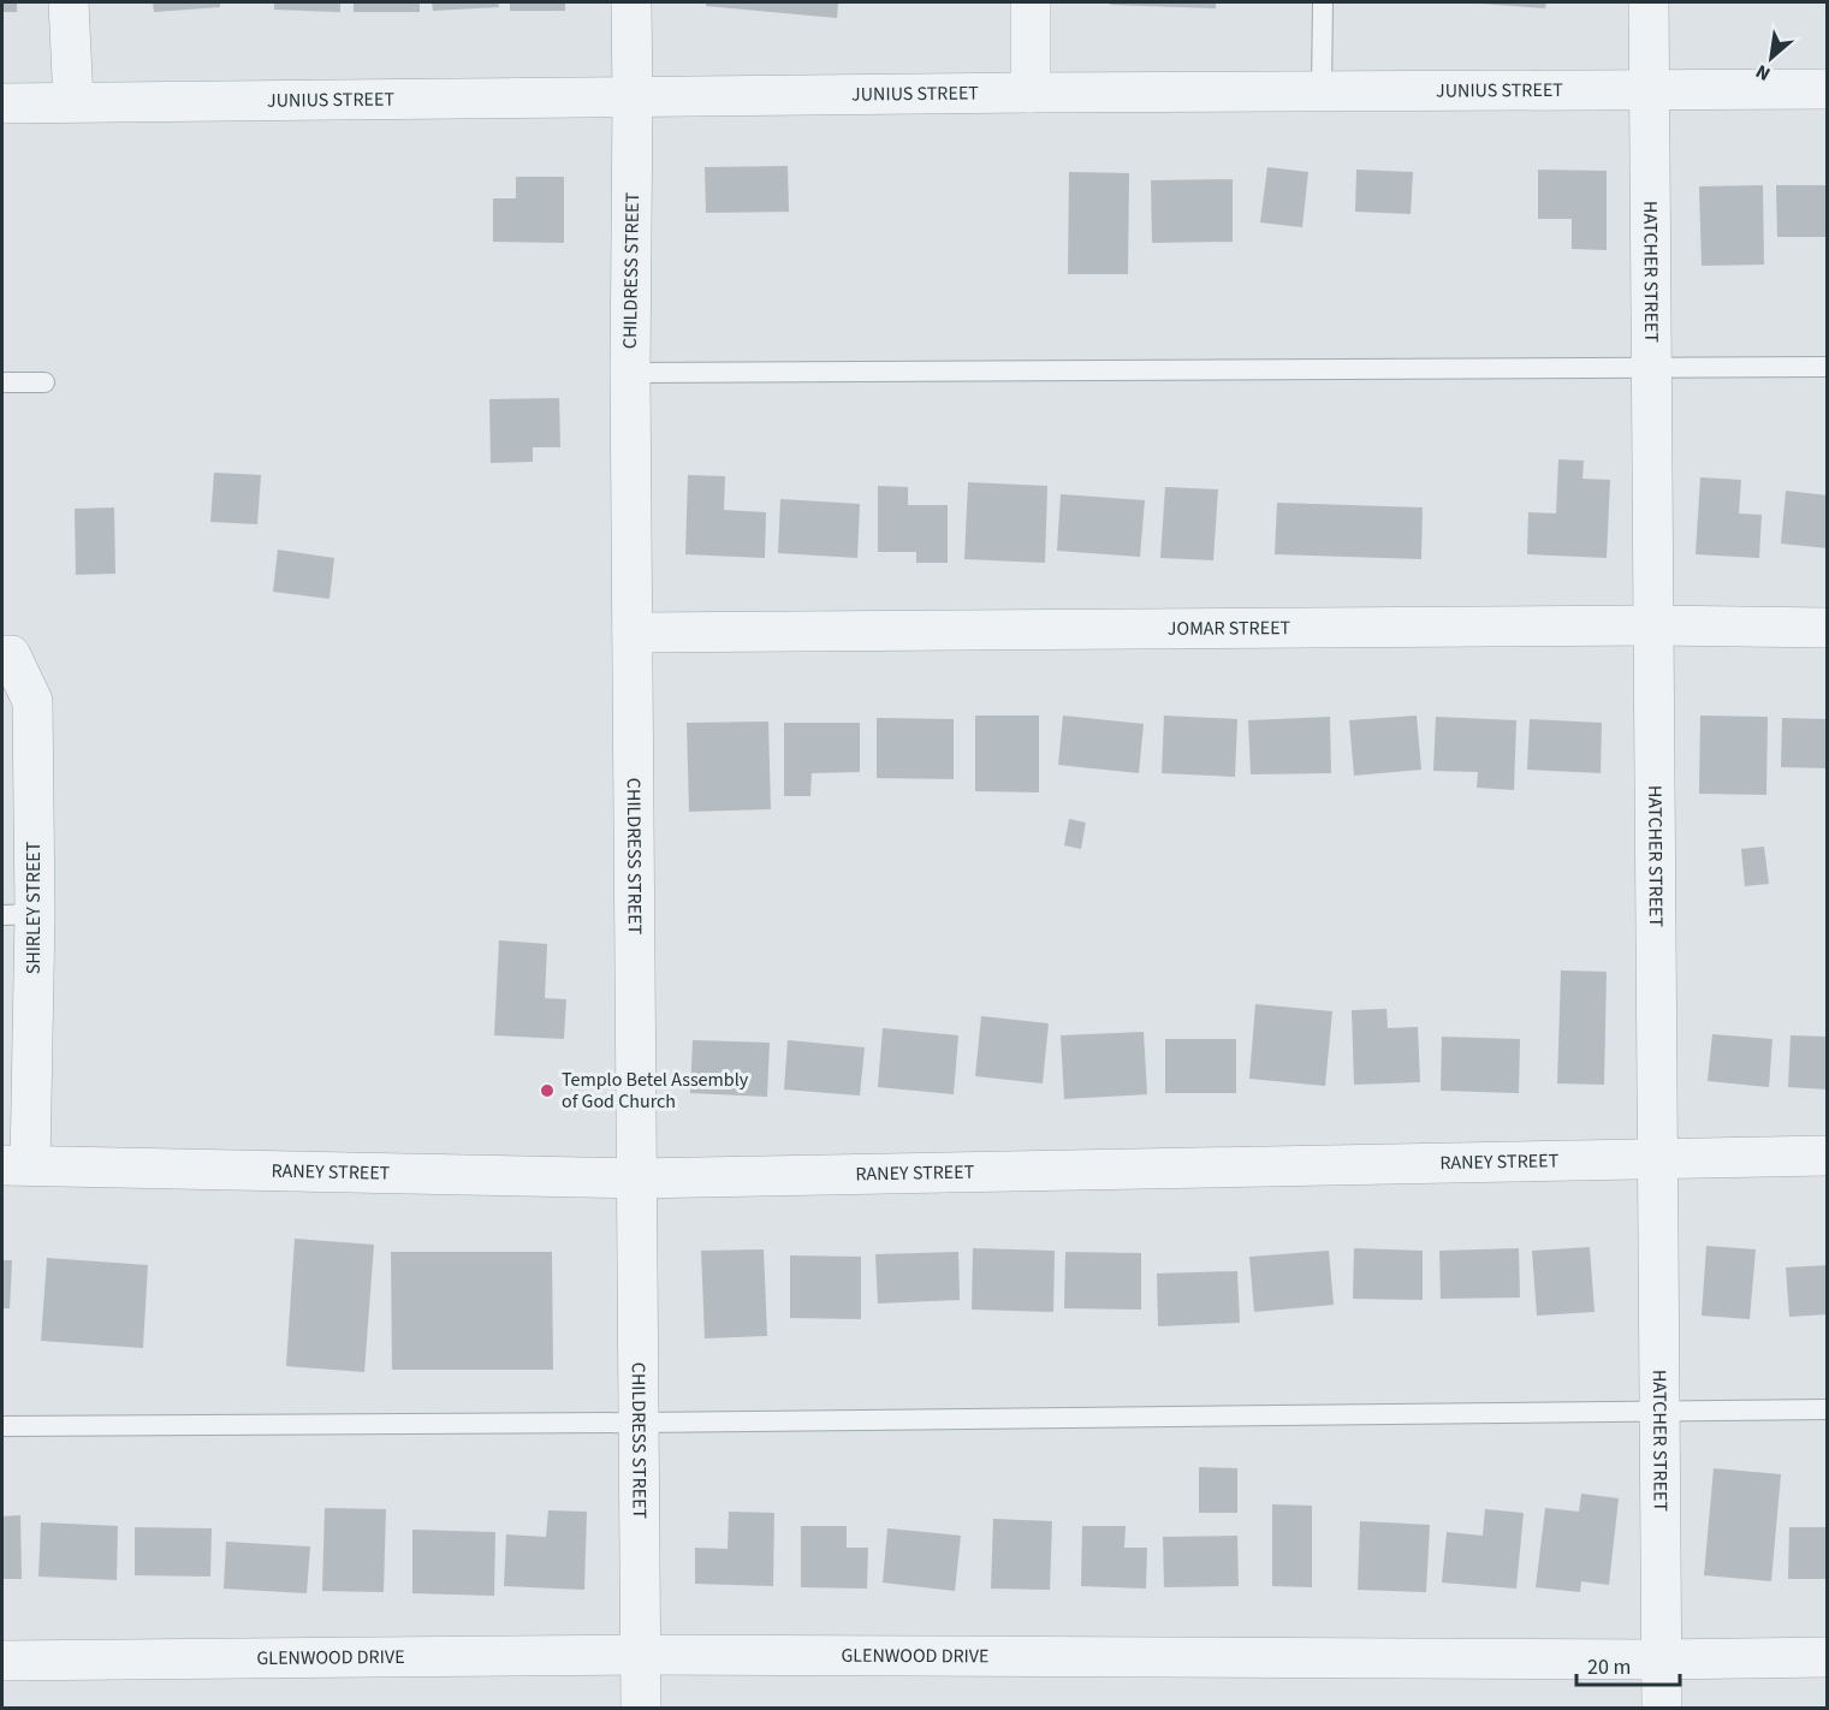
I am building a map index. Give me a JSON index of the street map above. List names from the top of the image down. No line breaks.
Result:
{"streets":{"street":["JUNIUS STREET","CHILDRESS STREET","HATCHER STREET","JOMAR STREET","SHIRLEY STREET","RANEY STREET","GLENWOOD DRIVE"]},"crossings":[["JUNIUS STREET","CHILDRESS STREET"],["JUNIUS STREET","HATCHER STREET"],["CHILDRESS STREET","JOMAR STREET"],["CHILDRESS STREET","RANEY STREET"],["CHILDRESS STREET","GLENWOOD DRIVE"],["HATCHER STREET","JOMAR STREET"],["HATCHER STREET","RANEY STREET"],["HATCHER STREET","GLENWOOD DRIVE"],["SHIRLEY STREET","RANEY STREET"]],"places":["Templo Betel Assembly of God Church"],"scale_bar":"20 m","north":"bottom left"}
